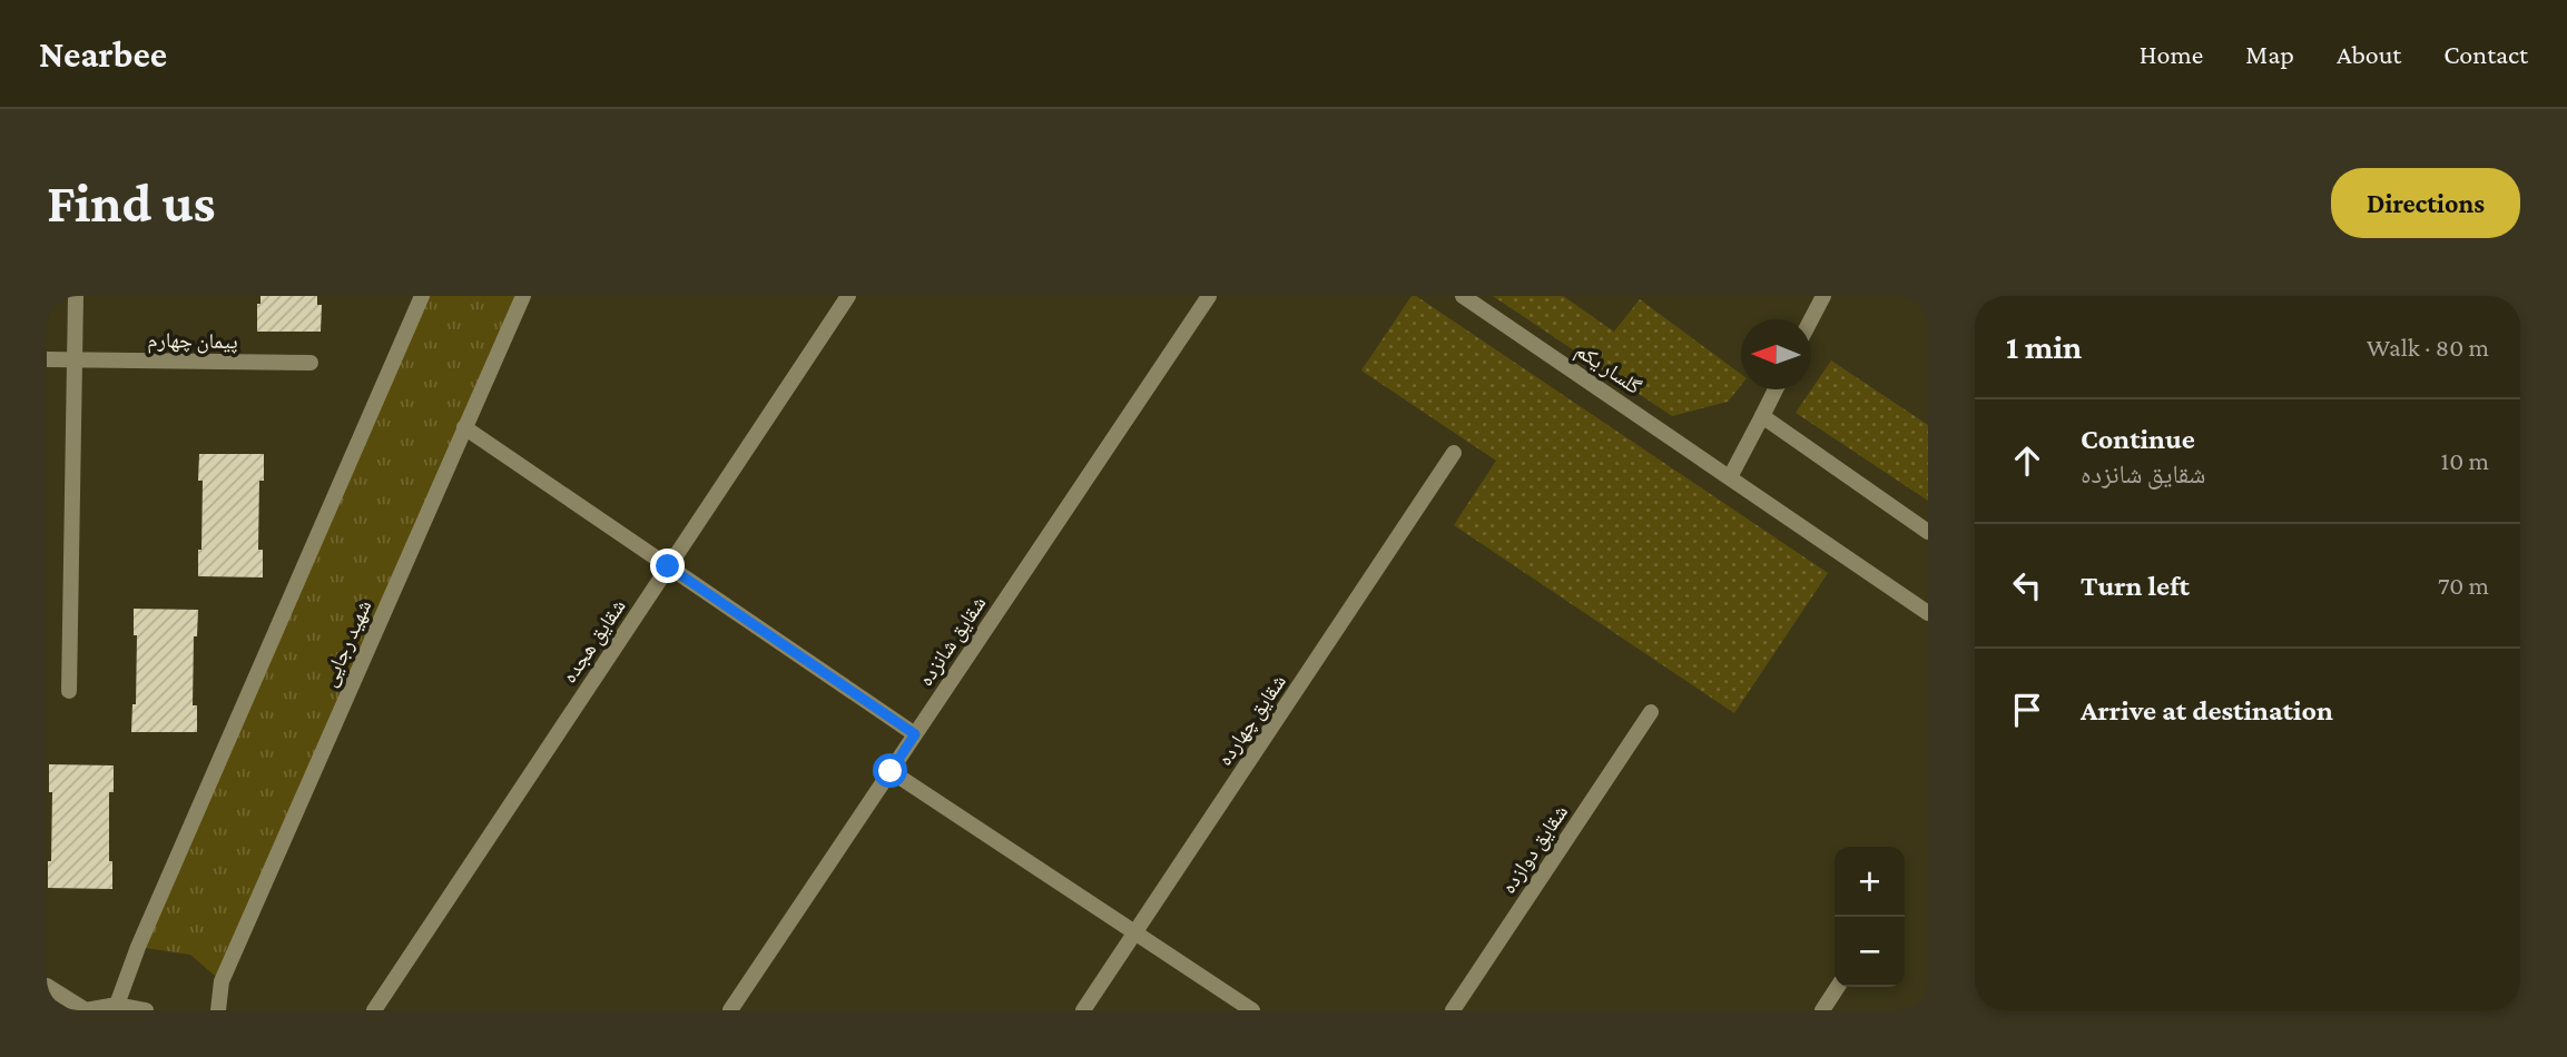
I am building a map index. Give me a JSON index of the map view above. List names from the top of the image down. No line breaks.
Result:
{"streets":{"street":["پیمان چهارم","گلسار یکم","شقایق هجده","شقایق شانزده","شهید رجایی","شقایق چهارده","شقایق دوازده"]},"north":"left","page":{"header":"Nearbee","nav":["Home","Map","About","Contact"],"buttons":"Directions","title":"Find us","heading":["1 min","Walk · 80 m"],"list":[["Continue","شقایق شانزده","10 m"],["Turn left","70 m"],"Arrive at destination"],"map_buttons":["+","−"]}}
